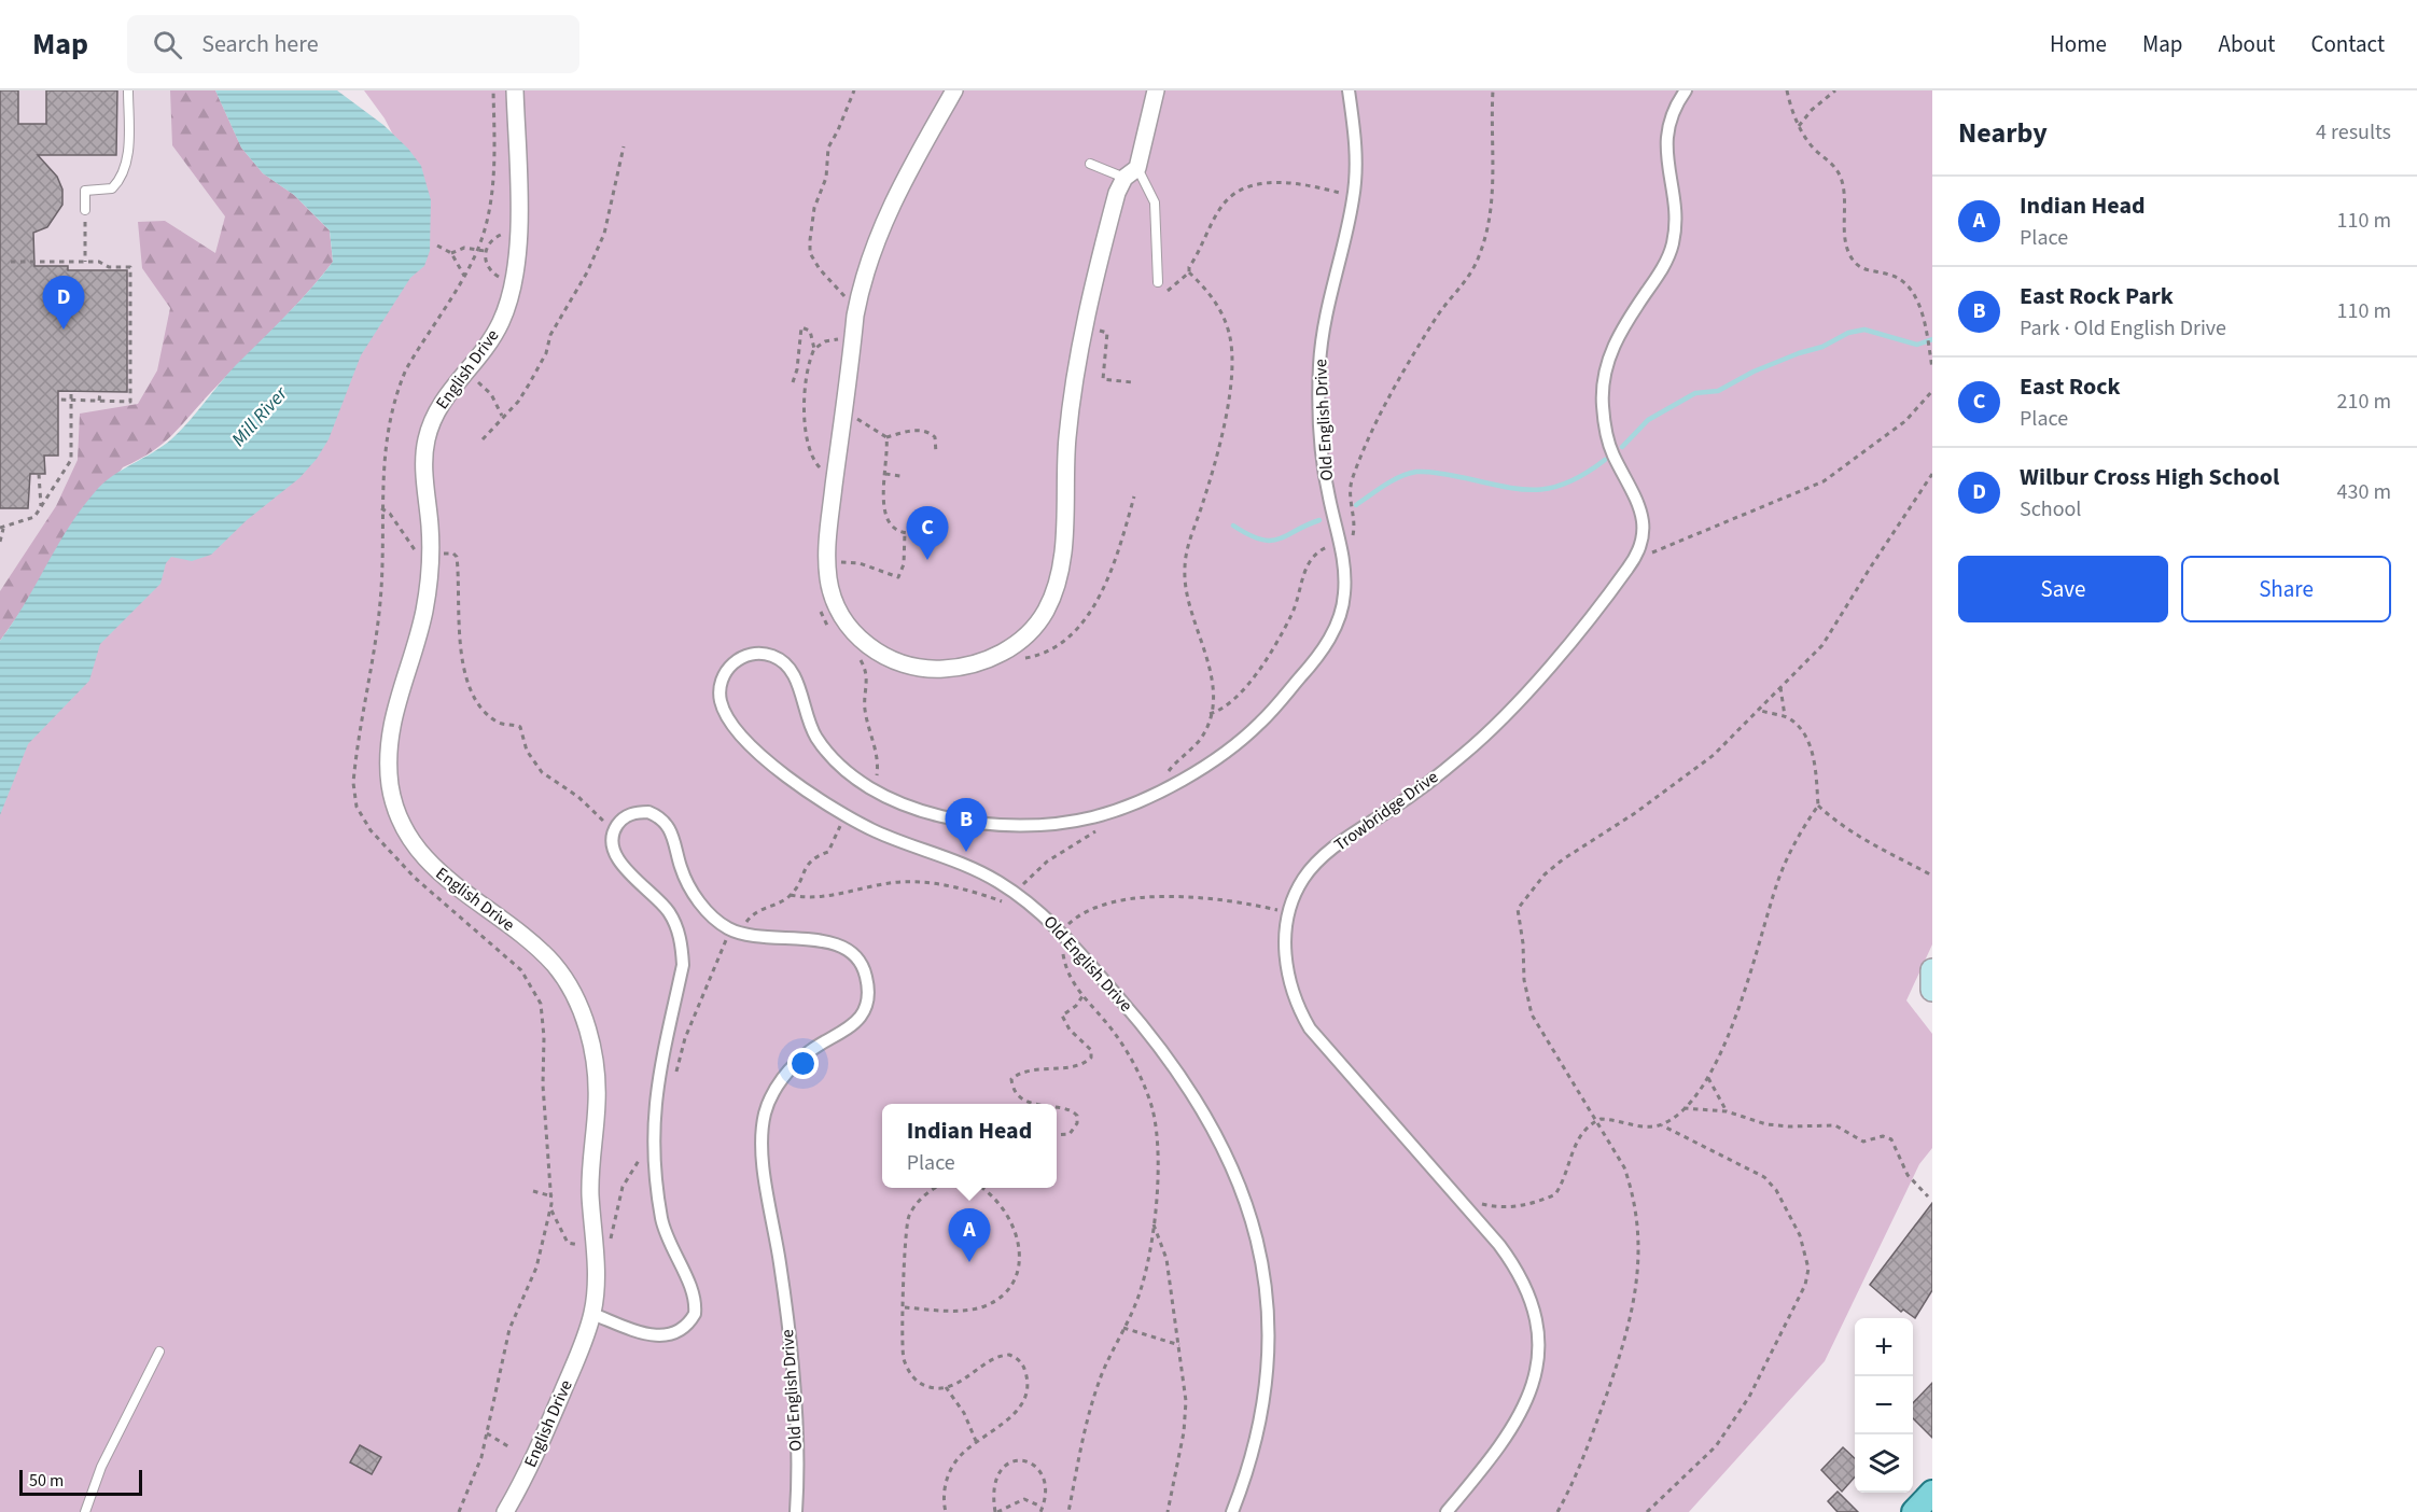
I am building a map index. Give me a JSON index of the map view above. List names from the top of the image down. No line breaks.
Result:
{"streets":{"street":["English Drive","Old English Drive","Trowbridge Drive"]},"water":["Mill River"],"scale_bar":"50 m","page":{"header":"Map","search":"Search here","nav":["Home","Map","About","Contact"],"heading":["Nearby","4 results"],"list":[{"mark":"A","name":"Indian Head","note":"Place","value":"110 m"},{"mark":"B","name":"East Rock Park","note":"Park · Old English Drive","value":"110 m"},{"mark":"C","name":"East Rock","note":"Place","value":"210 m"},{"mark":"D","name":"Wilbur Cross High School","note":"School","value":"430 m"}],"pins":["D","C","B","A"],"buttons":["Save","Share"],"popup":["Indian Head","Place"],"map_buttons":["+","−"],"scale":"50 m"}}
